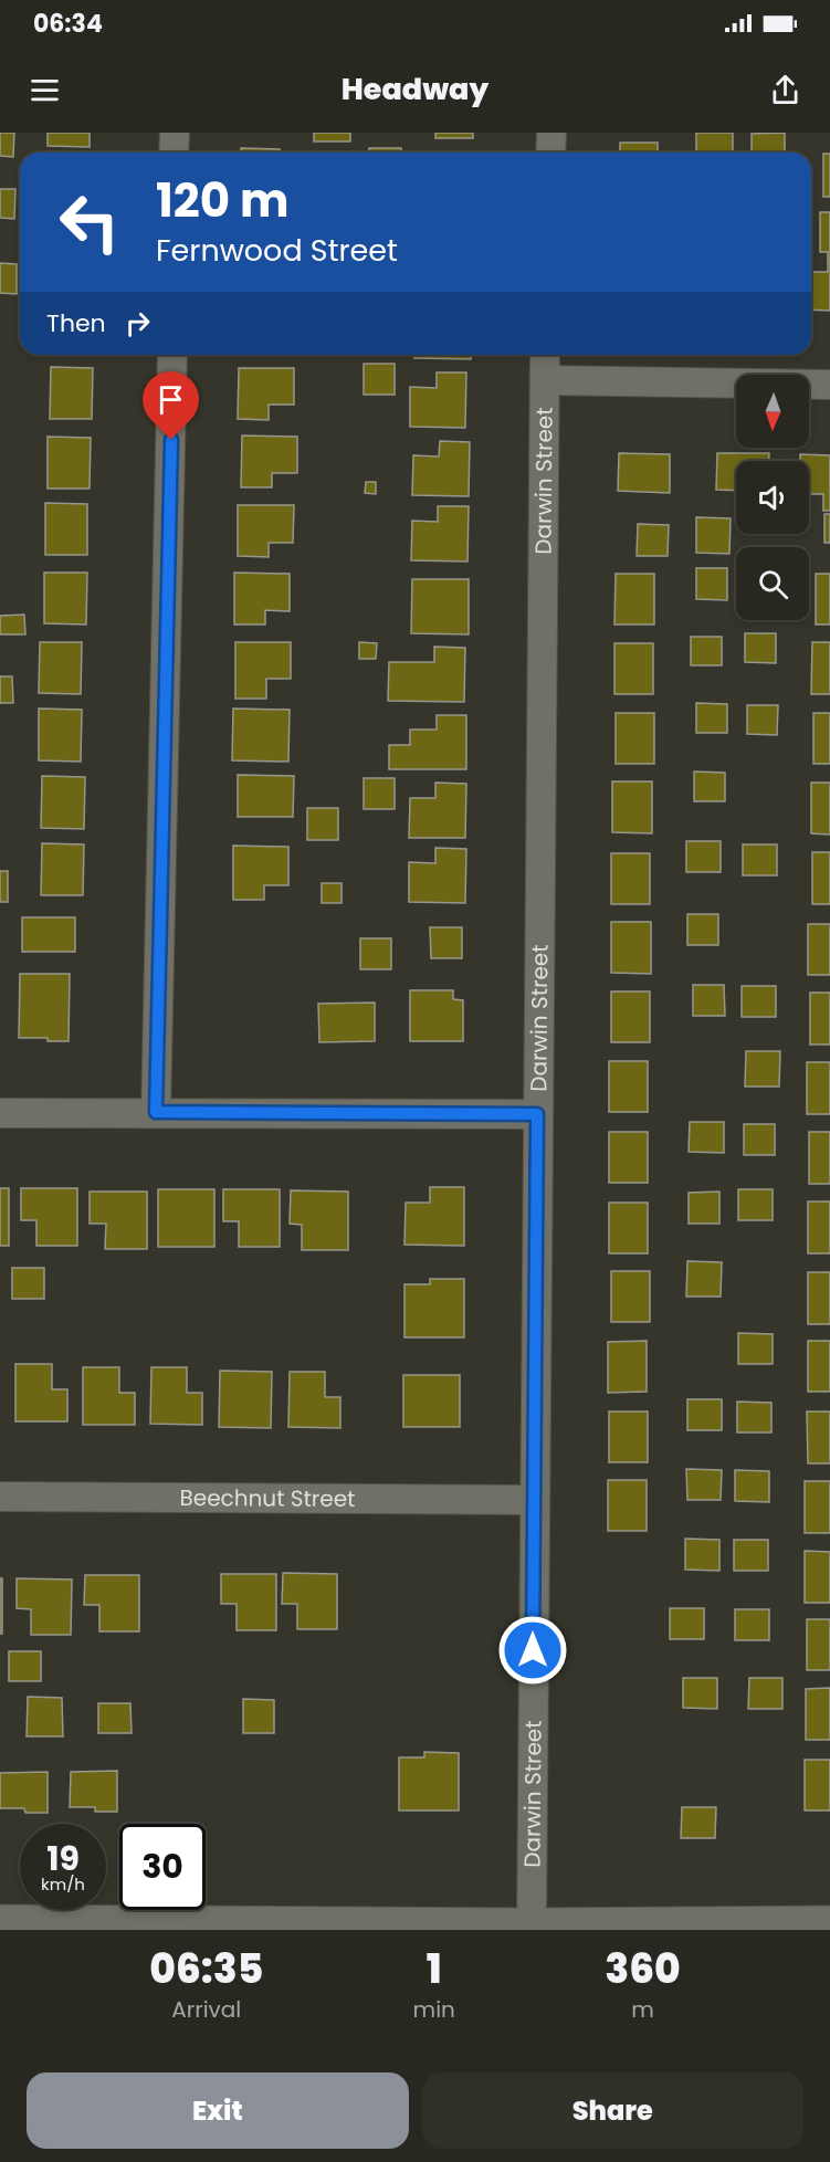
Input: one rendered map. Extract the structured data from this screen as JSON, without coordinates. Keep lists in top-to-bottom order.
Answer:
{
  "streets": {
    "street": ["Darwin Street", "Beechnut Street"]
  },
  "crossings": [
    ["Darwin Street", "Beechnut Street"]
  ],
  "north": "bottom",
  "page": {
    "status": "06:34",
    "header": "Headway",
    "turn": ["120 m", "Fernwood Street"],
    "then": "Then",
    "speed": "19 km/h",
    "limit": "30",
    "eta": [
      "06:35",
      "Arrival",
      "1",
      "min",
      "360",
      "m"
    ],
    "buttons": ["Exit", "Share"]
  }
}
